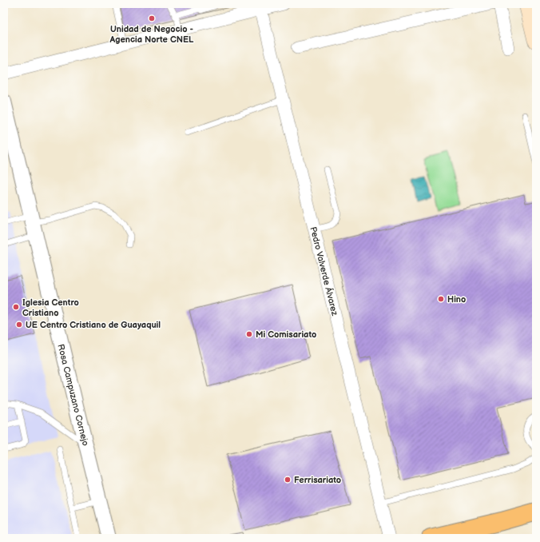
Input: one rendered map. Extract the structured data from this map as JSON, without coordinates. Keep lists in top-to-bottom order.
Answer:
{
  "streets": {
    "street": ["Pedro Valverde Álvarez", "Rosa Campuzano Cornejo"]
  },
  "places": [
    "Unidad de Negocio - Agencia Norte CNEL",
    "Hino",
    "Iglesia Centro Cristiano",
    "UE Centro Cristiano de Guayaquil",
    "Mi Comisariato",
    "Ferrisariato"
  ]
}
